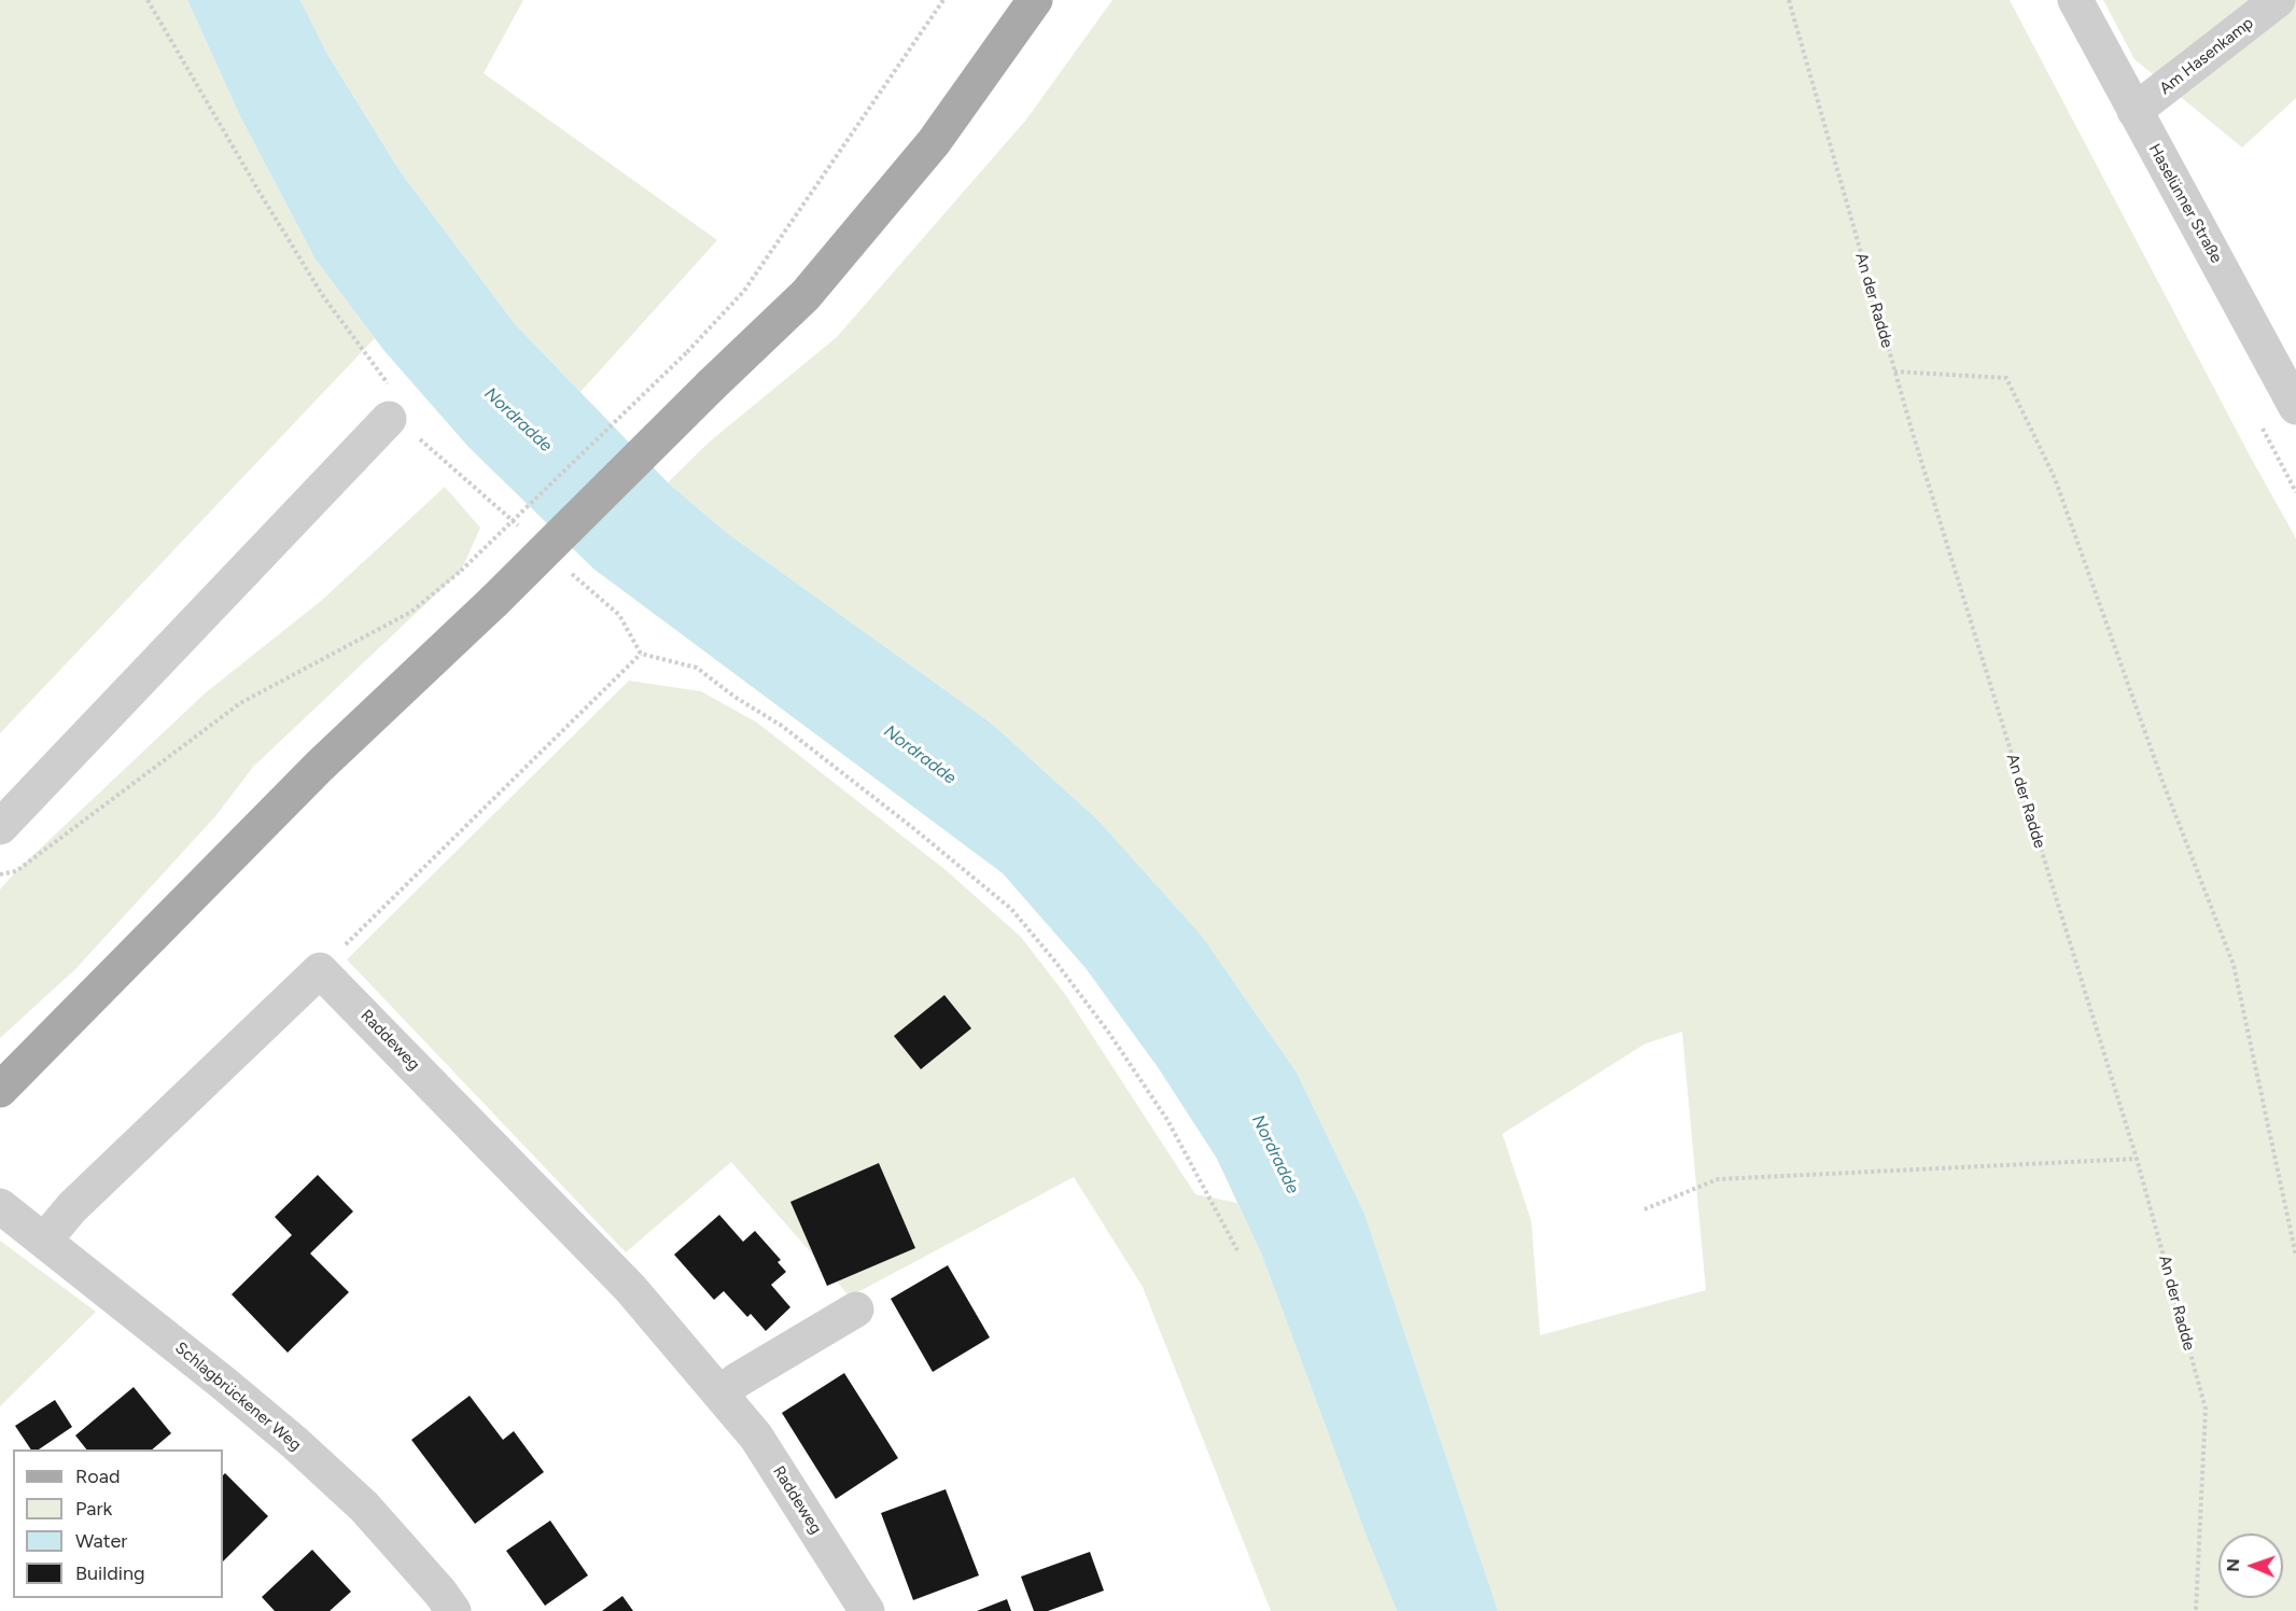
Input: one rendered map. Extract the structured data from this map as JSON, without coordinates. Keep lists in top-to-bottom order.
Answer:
{
  "streets": {
    "street": [
      "Am Hasenkamp",
      "Haselünner Straße",
      "Raddeweg",
      "Schlagbrückener Weg"
    ],
    "path": ["An der Radde"]
  },
  "crossings": [
    ["Am Hasenkamp", "Haselünner Straße"]
  ],
  "water": ["Nordradde"],
  "legend": [
    "Road",
    "Park",
    "Water",
    "Building"
  ],
  "north": "left"
}
